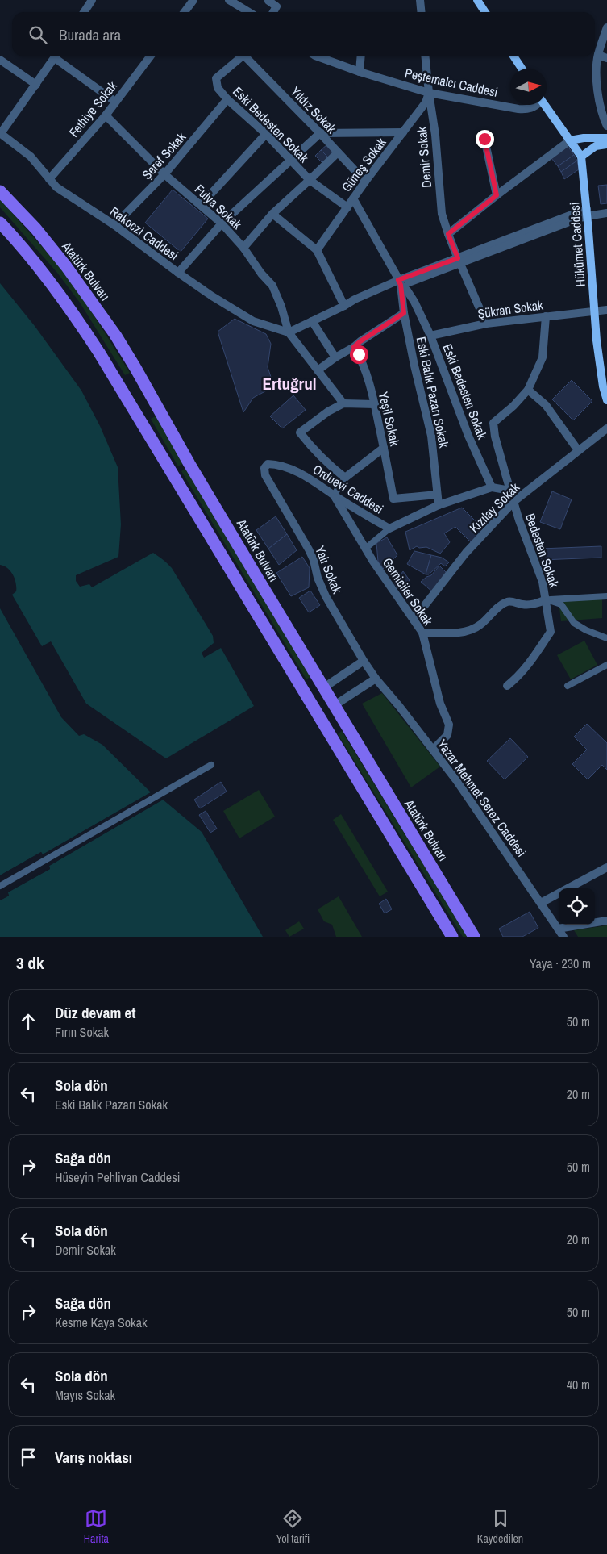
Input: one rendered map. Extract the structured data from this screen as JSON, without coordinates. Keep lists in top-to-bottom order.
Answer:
{
  "streets": {
    "main road": ["Hükümet Caddesi", "Atatürk Bulvarı"],
    "street": [
      "Peştemalcı Caddesi",
      "Fethiye Sokak",
      "Yıldız Sokak",
      "Eski Bedesten Sokak",
      "Şeref Sokak",
      "Demir Sokak",
      "Güneş Sokak",
      "Fulya Sokak",
      "Rakoczi Caddesi",
      "Şükran Sokak",
      "Eski Balık Pazarı Sokak",
      "Yeşil Sokak",
      "Orduevi Caddesi",
      "Kızılay Sokak",
      "Bedesten Sokak",
      "Yalı Sokak",
      "Gemiciler Sokak",
      "Yazar Mehmet Serez Caddesi"
    ]
  },
  "crossings": [
    ["Peştemalcı Caddesi", "Demir Sokak"],
    ["Peştemalcı Caddesi", "Güneş Sokak"],
    ["Fethiye Sokak", "Fulya Sokak"],
    ["Fethiye Sokak", "Rakoczi Caddesi"],
    ["Yıldız Sokak", "Güneş Sokak"],
    ["Eski Bedesten Sokak", "Şeref Sokak"],
    ["Eski Bedesten Sokak", "Güneş Sokak"],
    ["Eski Bedesten Sokak", "Şükran Sokak"],
    ["Eski Bedesten Sokak", "Eski Balık Pazarı Sokak"],
    ["Eski Bedesten Sokak", "Orduevi Caddesi"],
    ["Şeref Sokak", "Fulya Sokak"],
    ["Şeref Sokak", "Rakoczi Caddesi"],
    ["Demir Sokak", "Güneş Sokak"],
    ["Demir Sokak", "Şükran Sokak"],
    ["Fulya Sokak", "Rakoczi Caddesi"],
    ["Hükümet Caddesi", "Şükran Sokak"],
    ["Eski Balık Pazarı Sokak", "Yeşil Sokak"],
    ["Eski Balık Pazarı Sokak", "Orduevi Caddesi"],
    ["Orduevi Caddesi", "Bedesten Sokak"],
    ["Orduevi Caddesi", "Yalı Sokak"],
    ["Orduevi Caddesi", "Gemiciler Sokak"],
    ["Kızılay Sokak", "Bedesten Sokak"],
    ["Kızılay Sokak", "Gemiciler Sokak"],
    ["Yalı Sokak", "Yazar Mehmet Serez Caddesi"],
    ["Gemiciler Sokak", "Yazar Mehmet Serez Caddesi"]
  ],
  "districts": ["Ertuğrul"],
  "north": "right",
  "page": {
    "search": "Burada ara",
    "heading": ["3 dk", "Yaya · 230 m"],
    "list": [
      ["Düz devam et", "Fırın Sokak", "50 m"],
      ["Sola dön", "Eski Balık Pazarı Sokak", "20 m"],
      ["Sağa dön", "Hüseyin Pehlivan Caddesi", "50 m"],
      ["Sola dön", "Demir Sokak", "20 m"],
      ["Sağa dön", "Kesme Kaya Sokak", "50 m"],
      ["Sola dön", "Mayıs Sokak", "40 m"],
      "Varış noktası"
    ],
    "nav": ["Harita", "Yol tarifi", "Kaydedilen"]
  }
}
